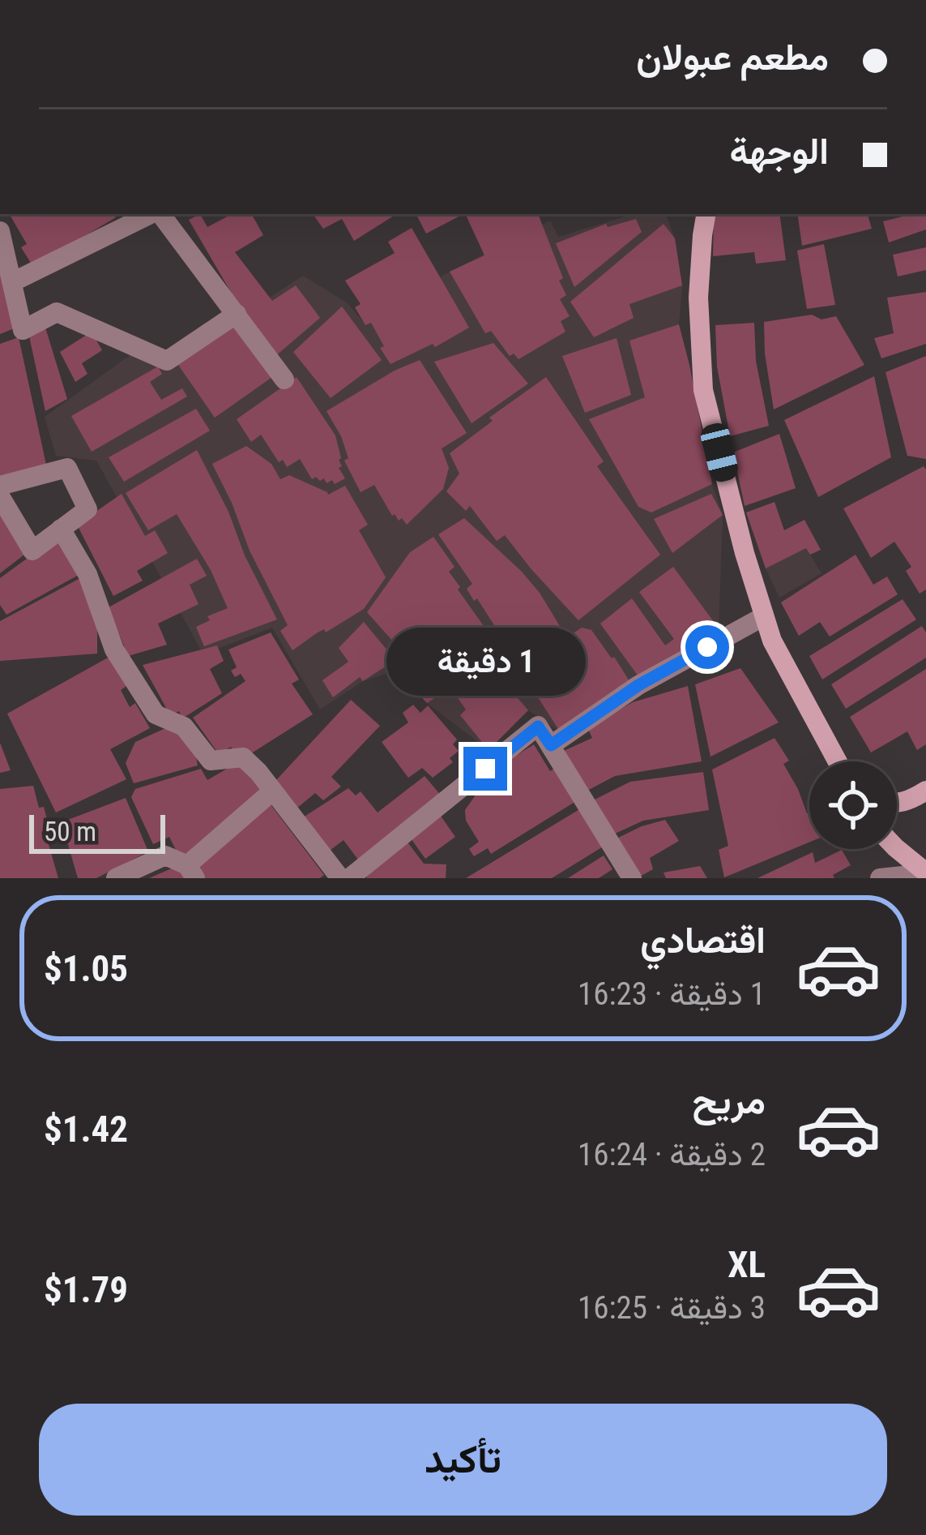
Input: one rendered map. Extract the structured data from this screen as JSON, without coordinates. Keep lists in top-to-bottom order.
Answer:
{
  "scale_bar": "50 m",
  "page": {
    "banner": ["مطعم عبولان", "الوجهة"],
    "bubble": "1 دقيقة",
    "scale": "50 m",
    "list": [
      {
        "name": "اقتصادي",
        "note": "1 دقيقة · 16:23",
        "value": "$1.05"
      },
      {
        "name": "مريح",
        "note": "2 دقيقة · 16:24",
        "value": "$1.42"
      },
      {
        "name": "XL",
        "note": "3 دقيقة · 16:25",
        "value": "$1.79"
      }
    ],
    "buttons": "تأكيد"
  }
}
